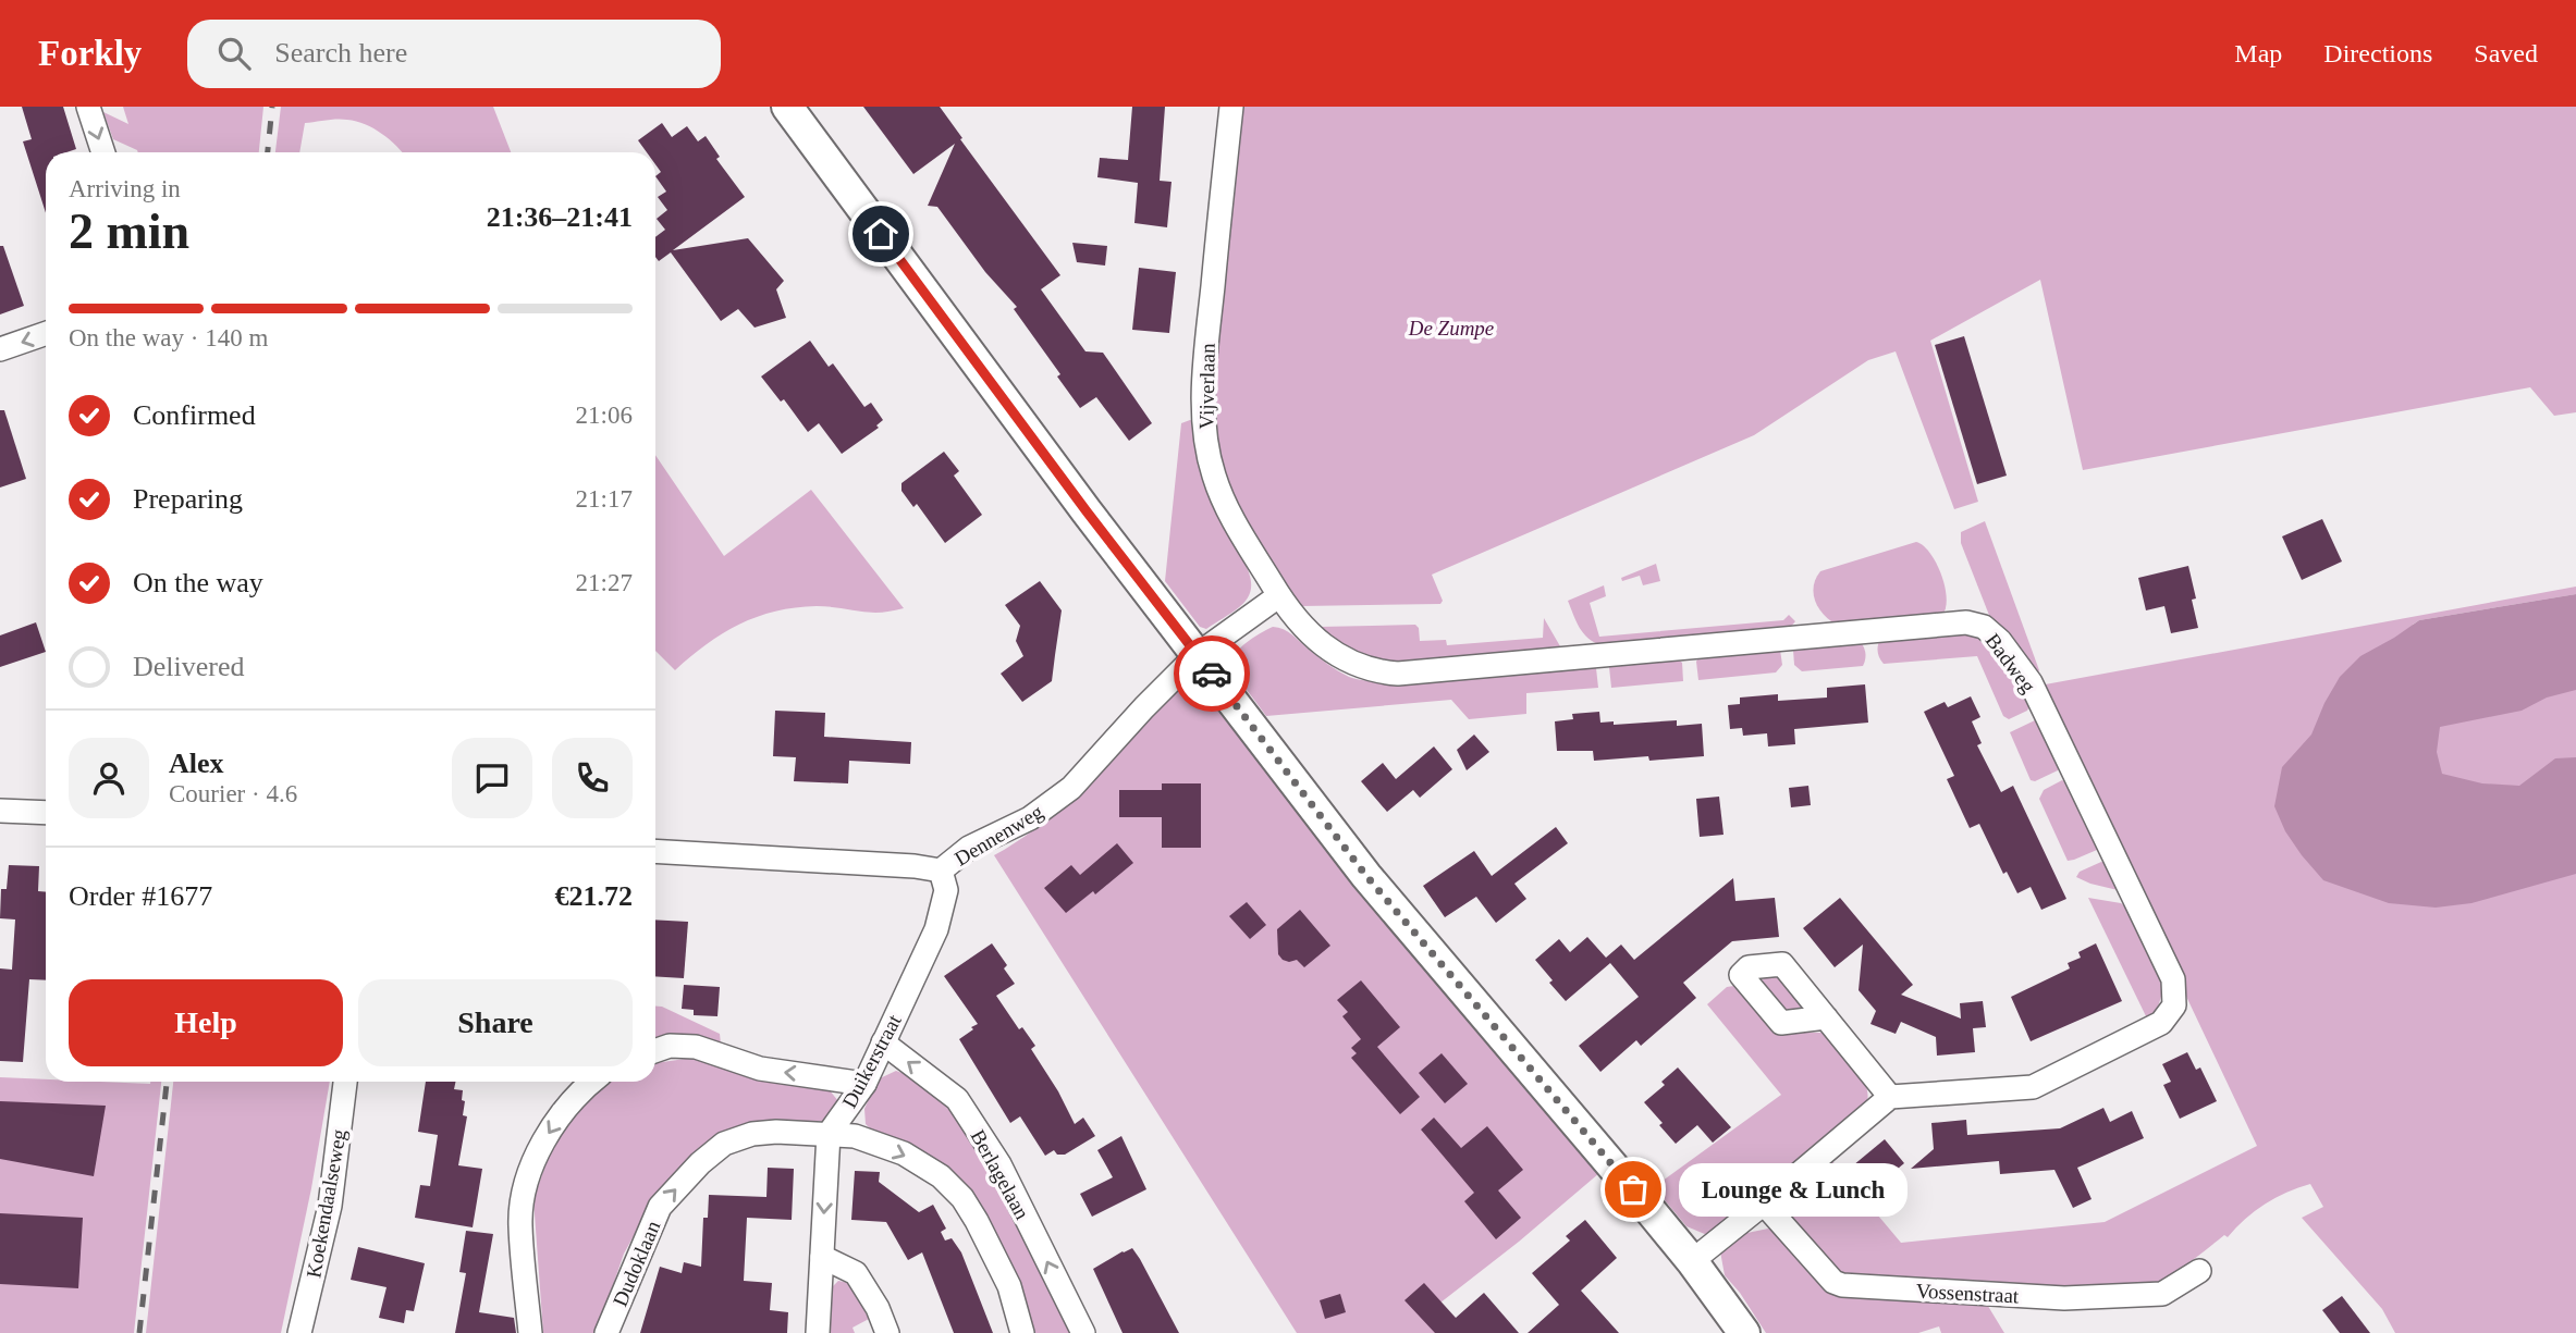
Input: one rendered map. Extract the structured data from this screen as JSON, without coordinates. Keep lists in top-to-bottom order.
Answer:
{
  "streets": {
    "street": [
      "Vijverlaan",
      "Badweg",
      "Dennenweg",
      "Duikerstraat",
      "Berlagelaan",
      "Koekendaalseweg",
      "Dudoklaan",
      "Vossenstraat"
    ]
  },
  "crossings": [
    ["Vijverlaan", "Badweg"],
    ["Dennenweg", "Duikerstraat"],
    ["Duikerstraat", "Berlagelaan"],
    ["Duikerstraat", "Dudoklaan"]
  ],
  "one_way": ["Berlagelaan"],
  "parks": ["De Zumpe"],
  "places": ["Lounge & Lunch"],
  "page": {
    "header": "Forkly",
    "search": "Search here",
    "nav": ["Map", "Directions", "Saved"],
    "heading": ["2 min", "Arriving in", "21:36–21:41"],
    "panel": [
      "Alex",
      "Courier · 4.6",
      "Order #1677",
      "€21.72"
    ],
    "bar": "On the way · 140 m",
    "list": [
      ["Confirmed", "21:06"],
      ["Preparing", "21:17"],
      ["On the way", "21:27"],
      "Delivered"
    ],
    "buttons": ["Help", "Share"],
    "bubble": "Lounge & Lunch"
  }
}
